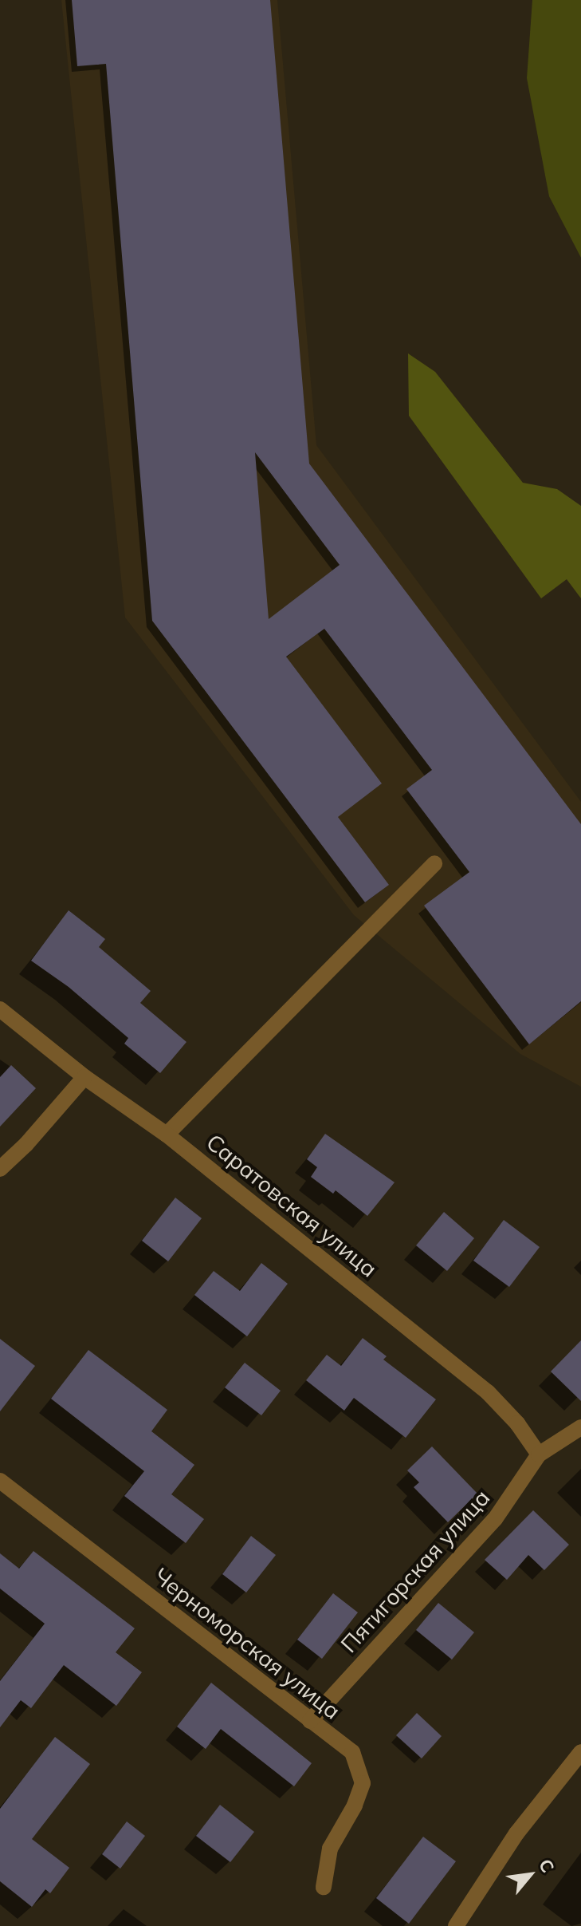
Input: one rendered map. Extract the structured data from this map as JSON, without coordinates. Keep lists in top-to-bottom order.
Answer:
{
  "streets": {
    "street": ["Саратовская улица", "Пятигорская улица", "Черноморская улица"]
  },
  "crossings": [
    ["Саратовская улица", "Пятигорская улица"],
    ["Пятигорская улица", "Черноморская улица"]
  ],
  "north": "top right"
}
